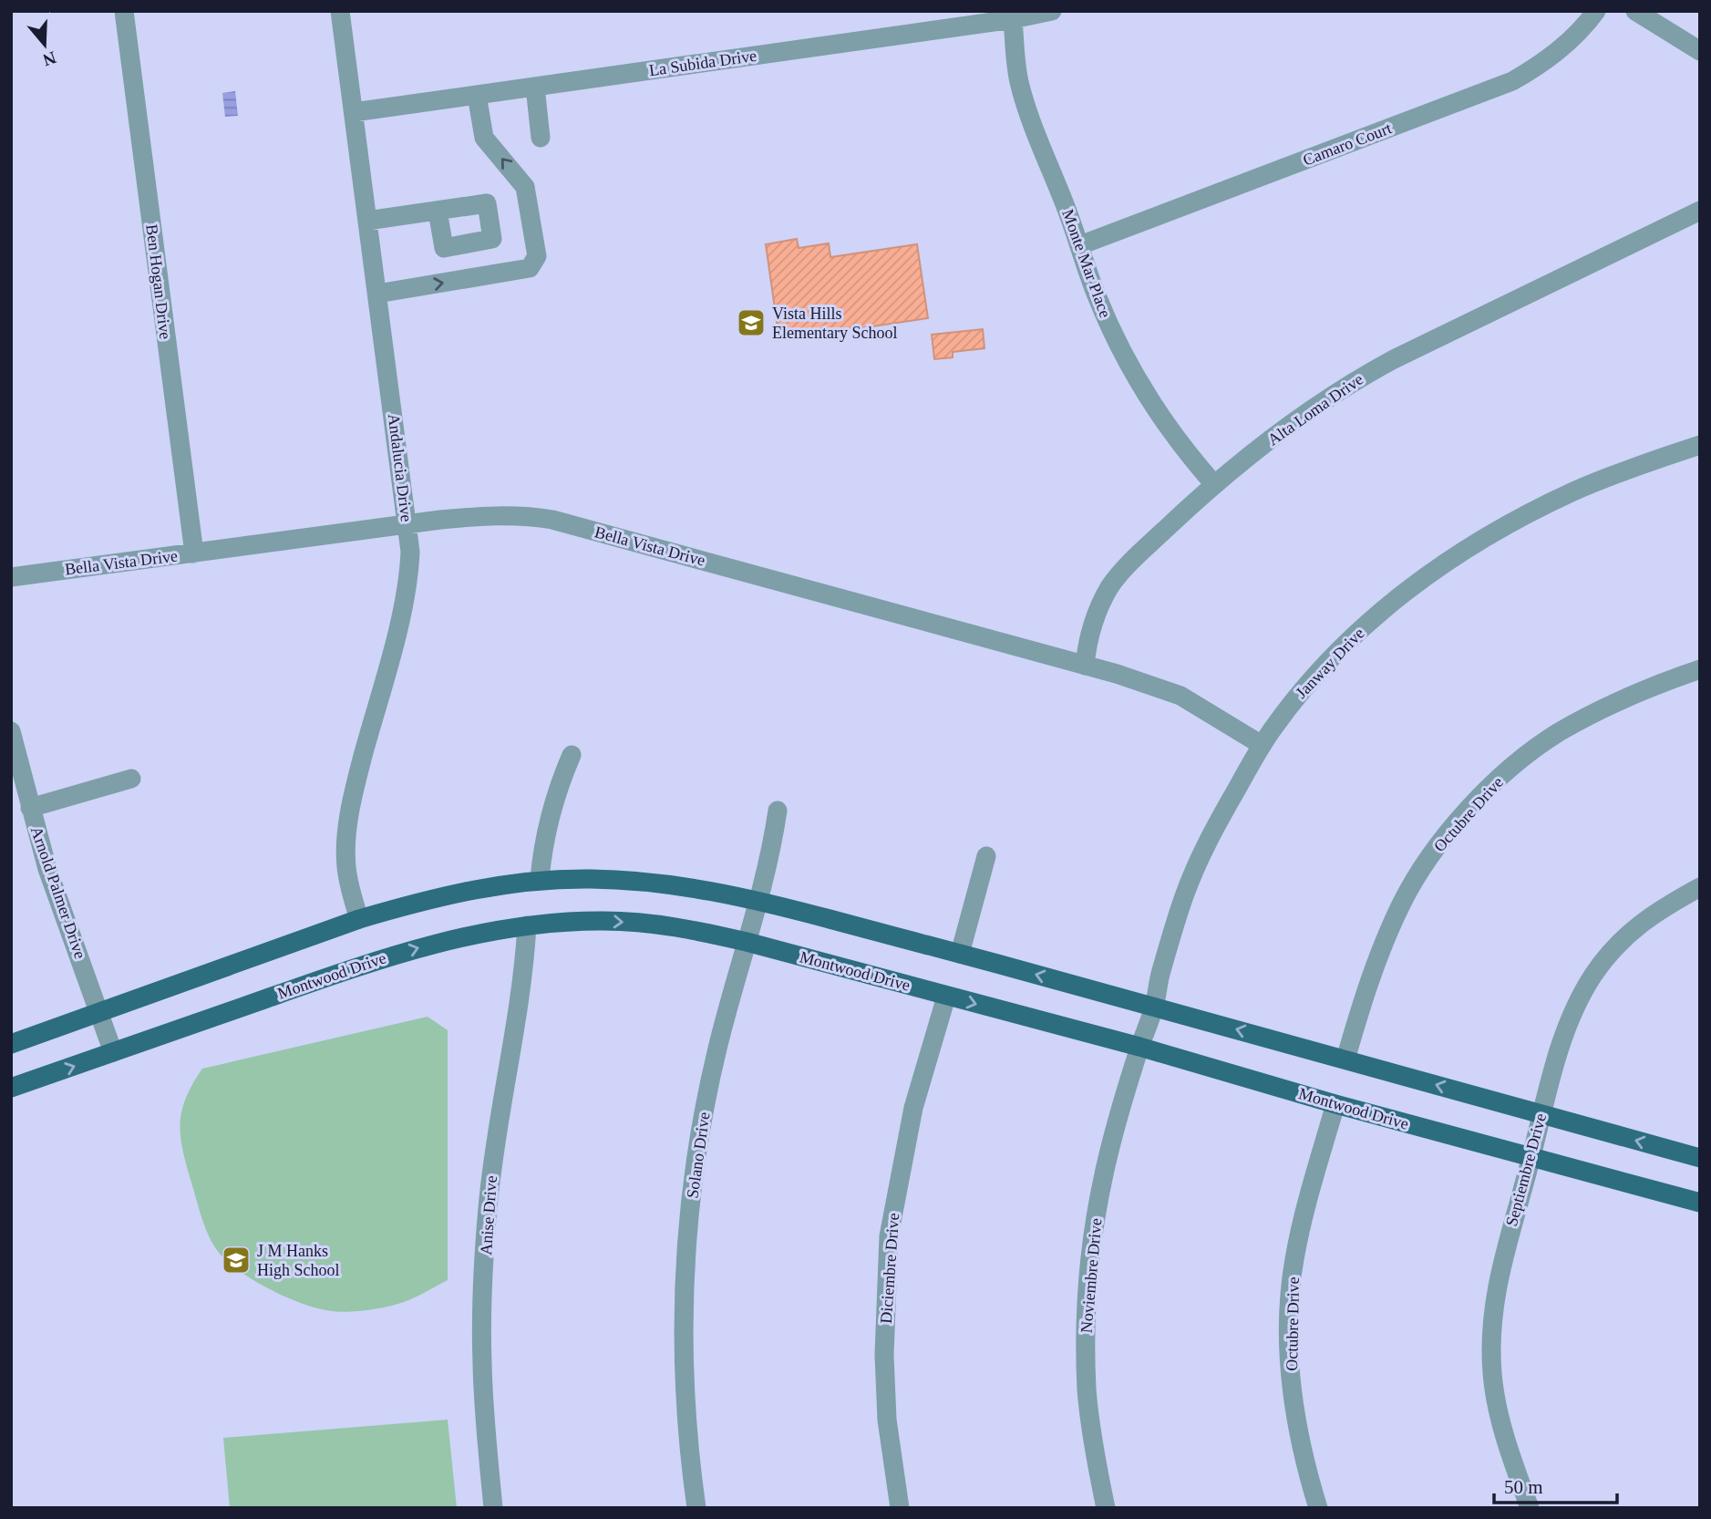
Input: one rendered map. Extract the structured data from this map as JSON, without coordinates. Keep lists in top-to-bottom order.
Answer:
{
  "streets": {
    "main road": ["Montwood Drive"],
    "street": [
      "La Subida Drive",
      "Camaro Court",
      "Monte Mar Place",
      "Ben Hogan Drive",
      "Alta Loma Drive",
      "Andalucia Drive",
      "Bella Vista Drive",
      "Janway Drive",
      "Octubre Drive",
      "Arnold Palmer Drive",
      "Solano Drive",
      "Septiembre Drive",
      "Anise Drive",
      "Diciembre Drive",
      "Noviembre Drive"
    ]
  },
  "crossings": [
    ["La Subida Drive", "Monte Mar Place"],
    ["La Subida Drive", "Andalucia Drive"],
    ["Camaro Court", "Monte Mar Place"],
    ["Monte Mar Place", "Alta Loma Drive"],
    ["Ben Hogan Drive", "Bella Vista Drive"],
    ["Alta Loma Drive", "Bella Vista Drive"],
    ["Andalucia Drive", "Bella Vista Drive"],
    ["Bella Vista Drive", "Janway Drive"],
    ["Janway Drive", "Montwood Drive"],
    ["Janway Drive", "Noviembre Drive"],
    ["Octubre Drive", "Montwood Drive"],
    ["Arnold Palmer Drive", "Montwood Drive"],
    ["Montwood Drive", "Solano Drive"],
    ["Montwood Drive", "Septiembre Drive"],
    ["Montwood Drive", "Anise Drive"],
    ["Montwood Drive", "Diciembre Drive"],
    ["Montwood Drive", "Noviembre Drive"]
  ],
  "places": {
    "school or university": ["Vista Hills Elementary School", "J M Hanks High School"]
  },
  "scale_bar": "50 m",
  "north": "bottom"
}
